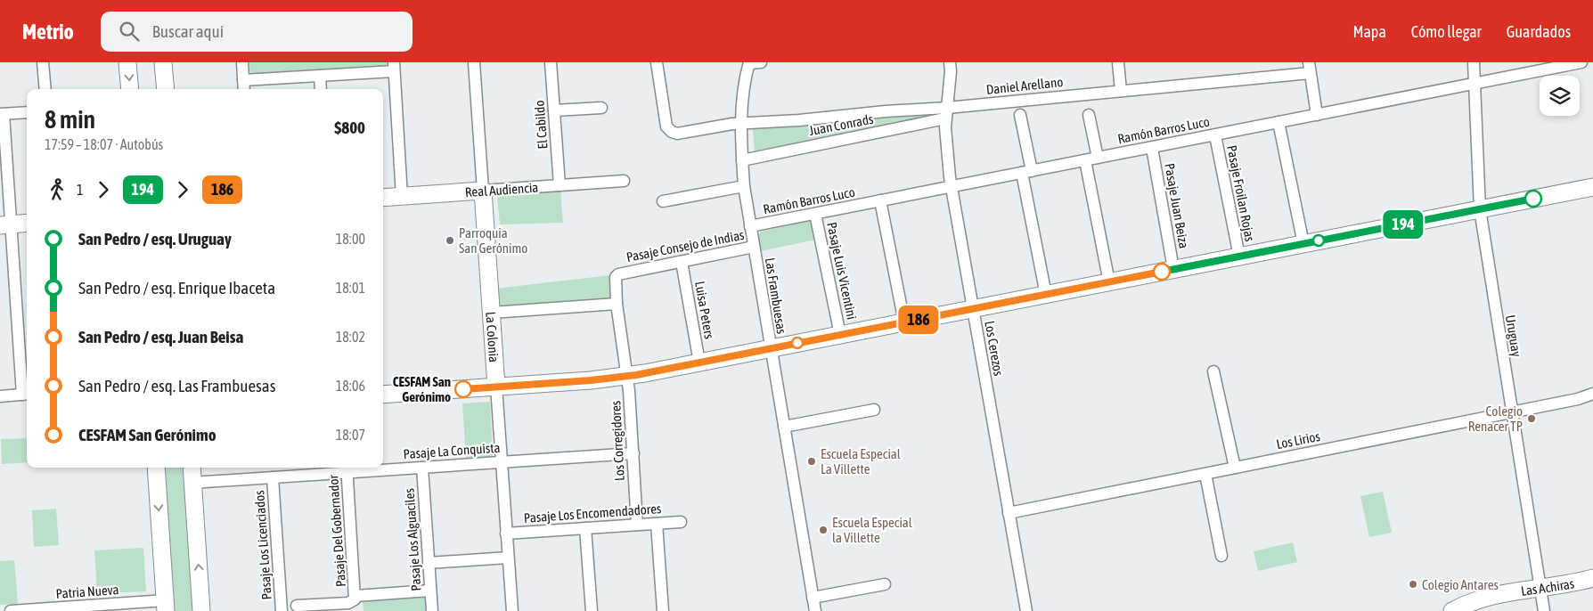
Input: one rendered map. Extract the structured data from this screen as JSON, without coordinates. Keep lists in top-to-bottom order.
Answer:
{
  "streets": {
    "street": [
      "Daniel Arellano",
      "El Cabildo",
      "Juan Conrads",
      "Ramón Barros Luco",
      "Real Audiencia",
      "Pasaje Froilan Rojas",
      "Pasaje Juan Beiza",
      "Pasaje Consejo de Indias",
      "Pasaje Luis Vicentini",
      "Las Frambuesas",
      "Luisa Peters",
      "Uruguay",
      "La Colonia",
      "Los Cerezos",
      "Los Lirios",
      "Los Corregidores",
      "Pasaje La Conquista",
      "Pasaje Los Encomendadores",
      "Pasaje Del Gobernador",
      "Pasaje Los Alguaciles",
      "Pasaje Los Licenciados",
      "Las Achiras",
      "Patria Nueva"
    ]
  },
  "crossings": [
    ["Daniel Arellano", "Juan Conrads"],
    ["Daniel Arellano", "Las Frambuesas"],
    ["Daniel Arellano", "Los Cerezos"],
    ["El Cabildo", "Real Audiencia"],
    ["Juan Conrads", "Las Frambuesas"],
    ["Juan Conrads", "Los Cerezos"],
    ["Ramón Barros Luco", "Pasaje Froilan Rojas"],
    ["Ramón Barros Luco", "Pasaje Juan Beiza"],
    ["Ramón Barros Luco", "Pasaje Luis Vicentini"],
    ["Ramón Barros Luco", "Las Frambuesas"],
    ["Ramón Barros Luco", "Uruguay"],
    ["Ramón Barros Luco", "Los Cerezos"],
    ["Real Audiencia", "La Colonia"],
    ["Pasaje Consejo de Indias", "Las Frambuesas"],
    ["Pasaje Consejo de Indias", "Luisa Peters"],
    ["Pasaje Consejo de Indias", "Los Corregidores"],
    ["Uruguay", "Los Lirios"],
    ["Uruguay", "Las Achiras"],
    ["La Colonia", "Pasaje La Conquista"],
    ["La Colonia", "Pasaje Los Encomendadores"],
    ["Los Cerezos", "Los Lirios"],
    ["Los Corregidores", "Pasaje La Conquista"],
    ["Los Corregidores", "Pasaje Los Encomendadores"],
    ["Pasaje La Conquista", "Pasaje Del Gobernador"],
    ["Pasaje La Conquista", "Pasaje Los Alguaciles"],
    ["Pasaje La Conquista", "Pasaje Los Licenciados"],
    ["Pasaje Del Gobernador", "Pasaje Los Alguaciles"]
  ],
  "places": [
    "Parroquia San Gerónimo",
    "CESFAM San Gerónimo",
    "Colegio Renacer TP",
    "Escuela Especial La Villette",
    "Escuela Especial la Villette",
    "Colegio Antares"
  ],
  "lines": ["bus line 194", "bus line 186"],
  "page": {
    "header": "Metrio",
    "search": "Buscar aquí",
    "nav": ["Mapa", "Cómo llegar", "Guardados"],
    "on_map": ["194", "186"],
    "heading": ["8 min", "17:59 – 18:07 · Autobús", "$800"],
    "legs": ["1", "194", "186"],
    "list": [
      {
        "name": "San Pedro / esq. Uruguay",
        "value": "18:00"
      },
      {
        "name": "San Pedro / esq. Enrique Ibaceta",
        "value": "18:01"
      },
      {
        "name": "San Pedro / esq. Juan Beisa",
        "value": "18:02"
      },
      {
        "name": "San Pedro / esq. Las Frambuesas",
        "value": "18:06"
      },
      {
        "name": "CESFAM San Gerónimo",
        "value": "18:07"
      }
    ]
  }
}
